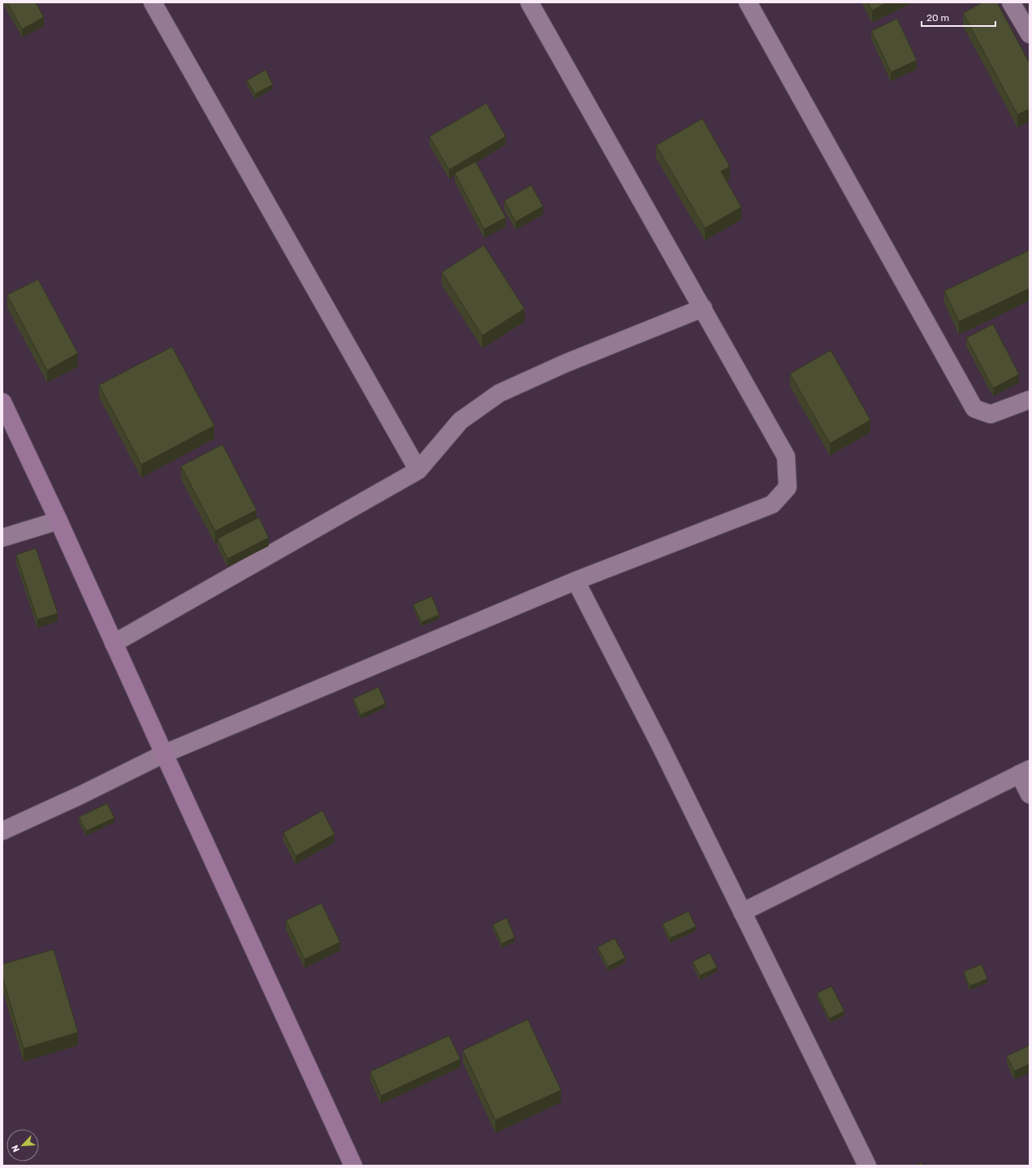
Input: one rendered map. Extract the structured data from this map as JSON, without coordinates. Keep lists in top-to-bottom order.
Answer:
{
  "scale_bar": "20 m",
  "north": "bottom left"
}
